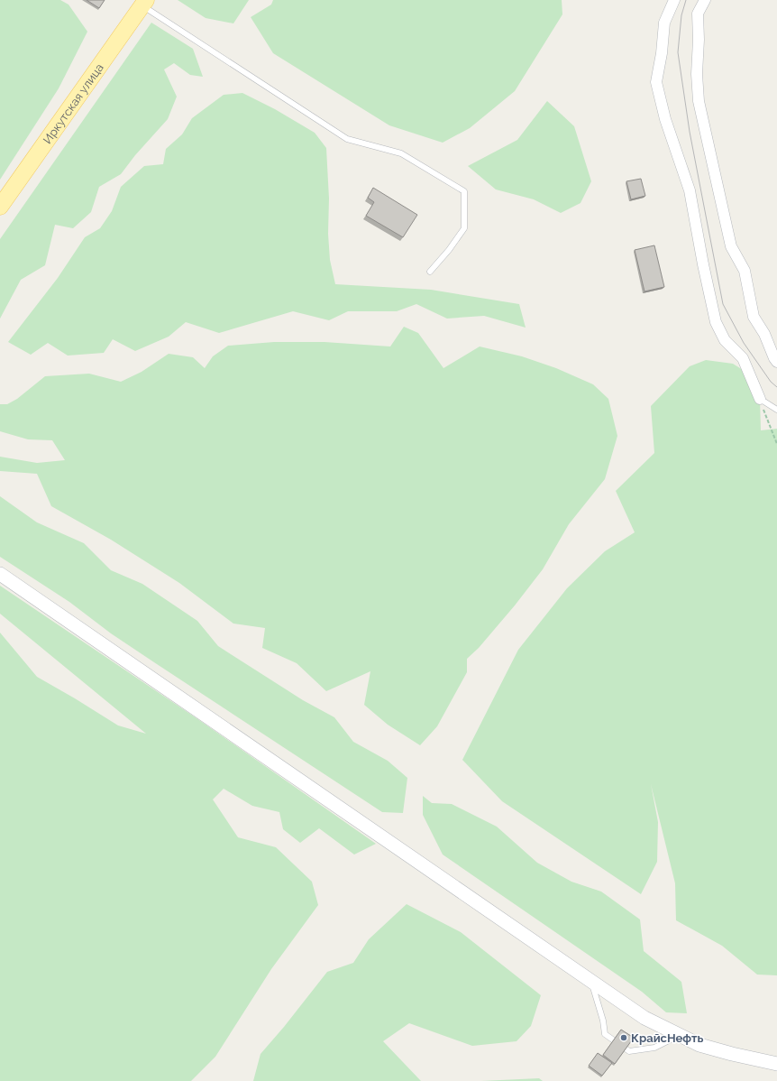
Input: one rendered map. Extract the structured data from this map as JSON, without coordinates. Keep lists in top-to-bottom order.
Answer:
{
  "streets": {
    "main road": ["Иркутская улица"]
  },
  "places": ["КрайсНефть"]
}
